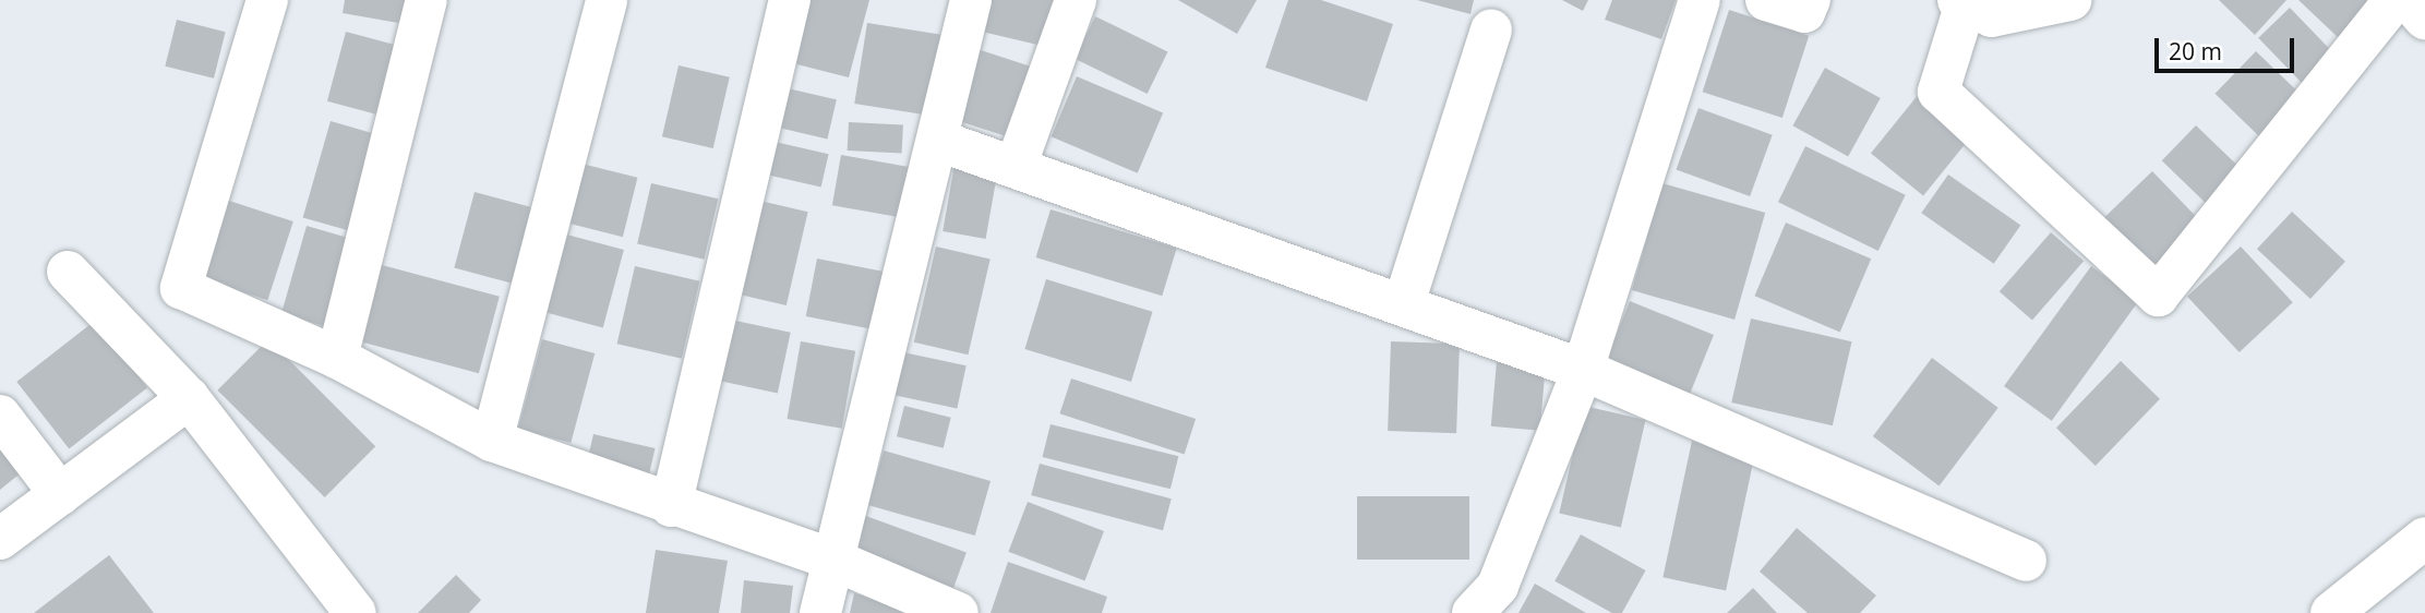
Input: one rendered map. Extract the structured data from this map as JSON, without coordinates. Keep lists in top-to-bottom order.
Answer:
{
  "scale_bar": "20 m"
}
